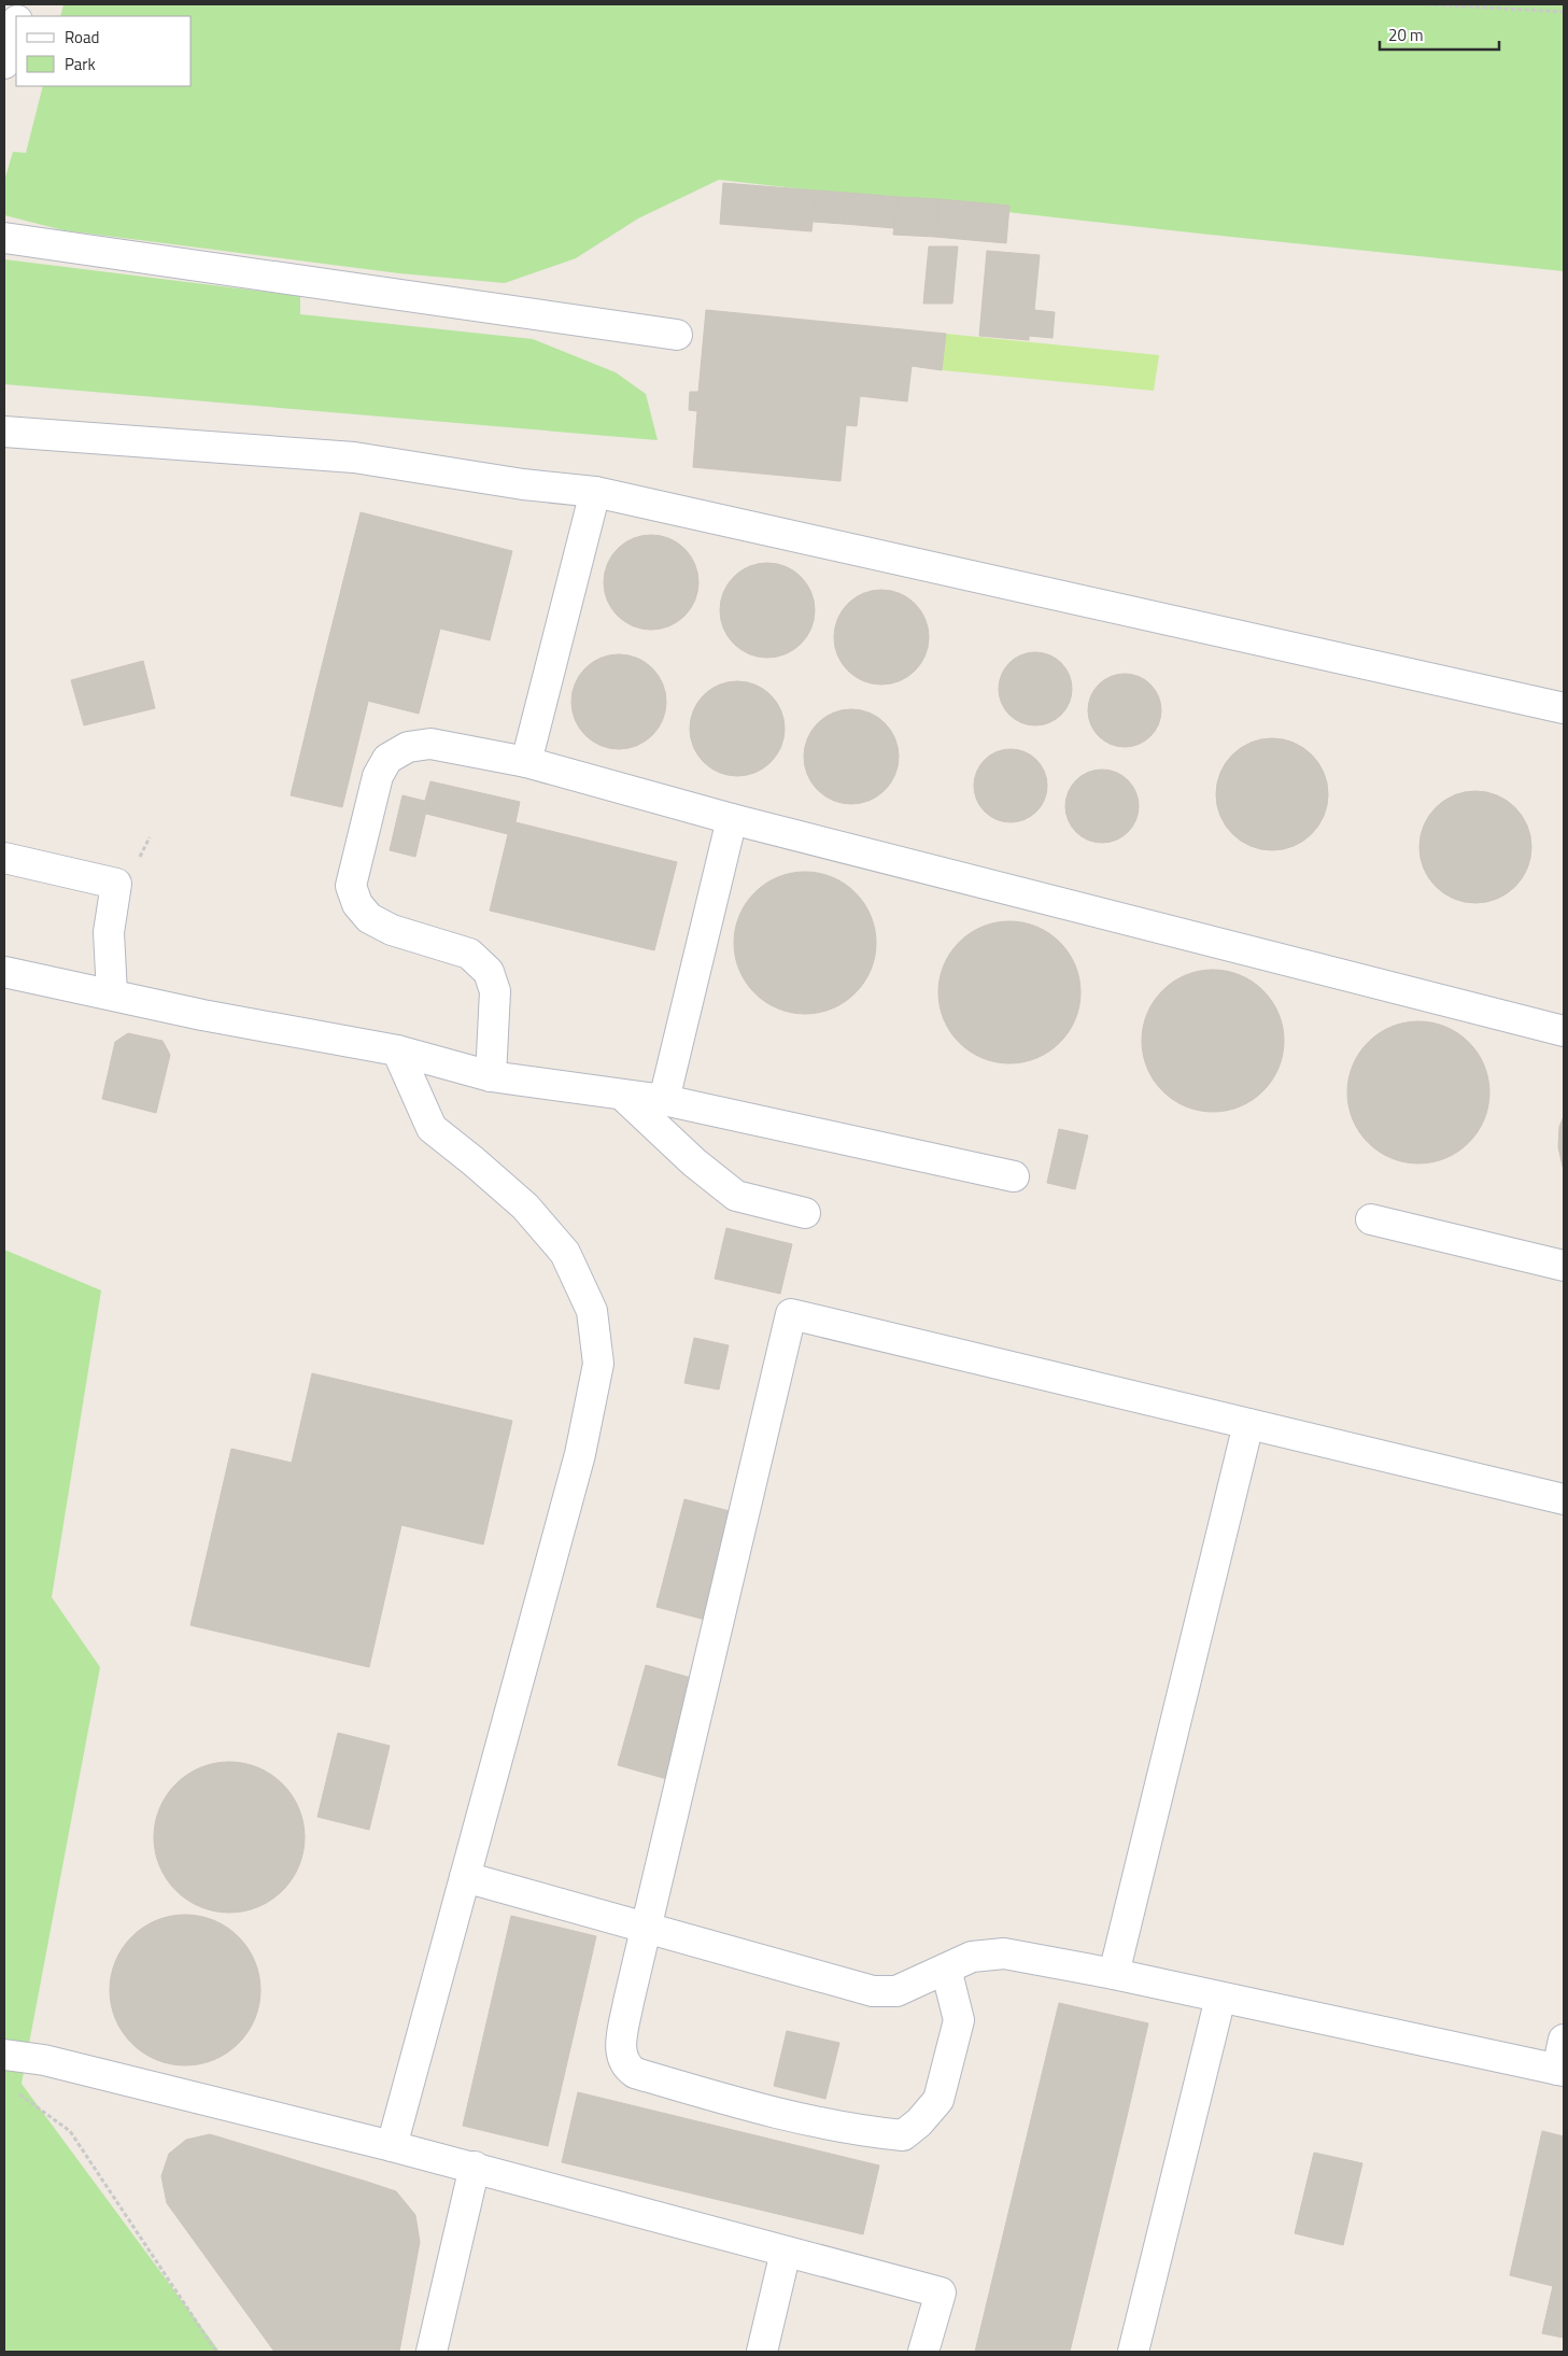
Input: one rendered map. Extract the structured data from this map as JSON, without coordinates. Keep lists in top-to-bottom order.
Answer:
{
  "legend": ["Road", "Park"],
  "scale_bar": "20 m"
}
